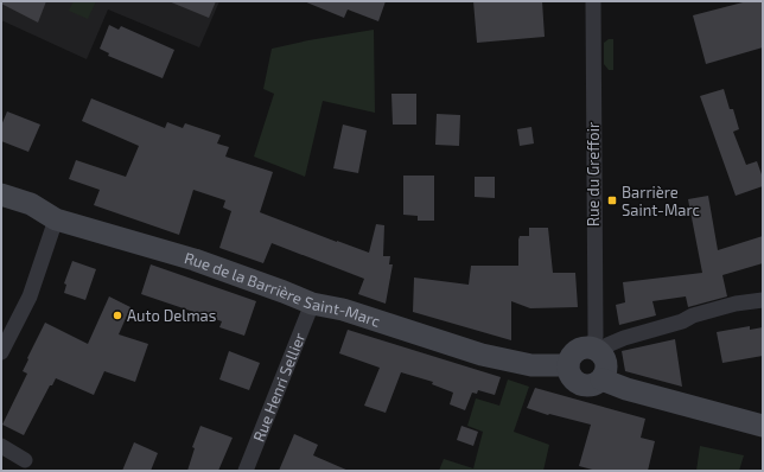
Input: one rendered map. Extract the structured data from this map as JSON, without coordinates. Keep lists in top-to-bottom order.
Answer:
{
  "streets": {
    "main road": ["Rue de la Barrière Saint-Marc"],
    "street": ["Rue du Greffoir", "Rue Henri Sellier"]
  },
  "crossings": [
    ["Rue du Greffoir", "Rue de la Barrière Saint-Marc"],
    ["Rue de la Barrière Saint-Marc", "Rue Henri Sellier"]
  ],
  "places": {
    "transit": ["Barrière Saint-Marc"],
    "other": ["Auto Delmas"]
  }
}
